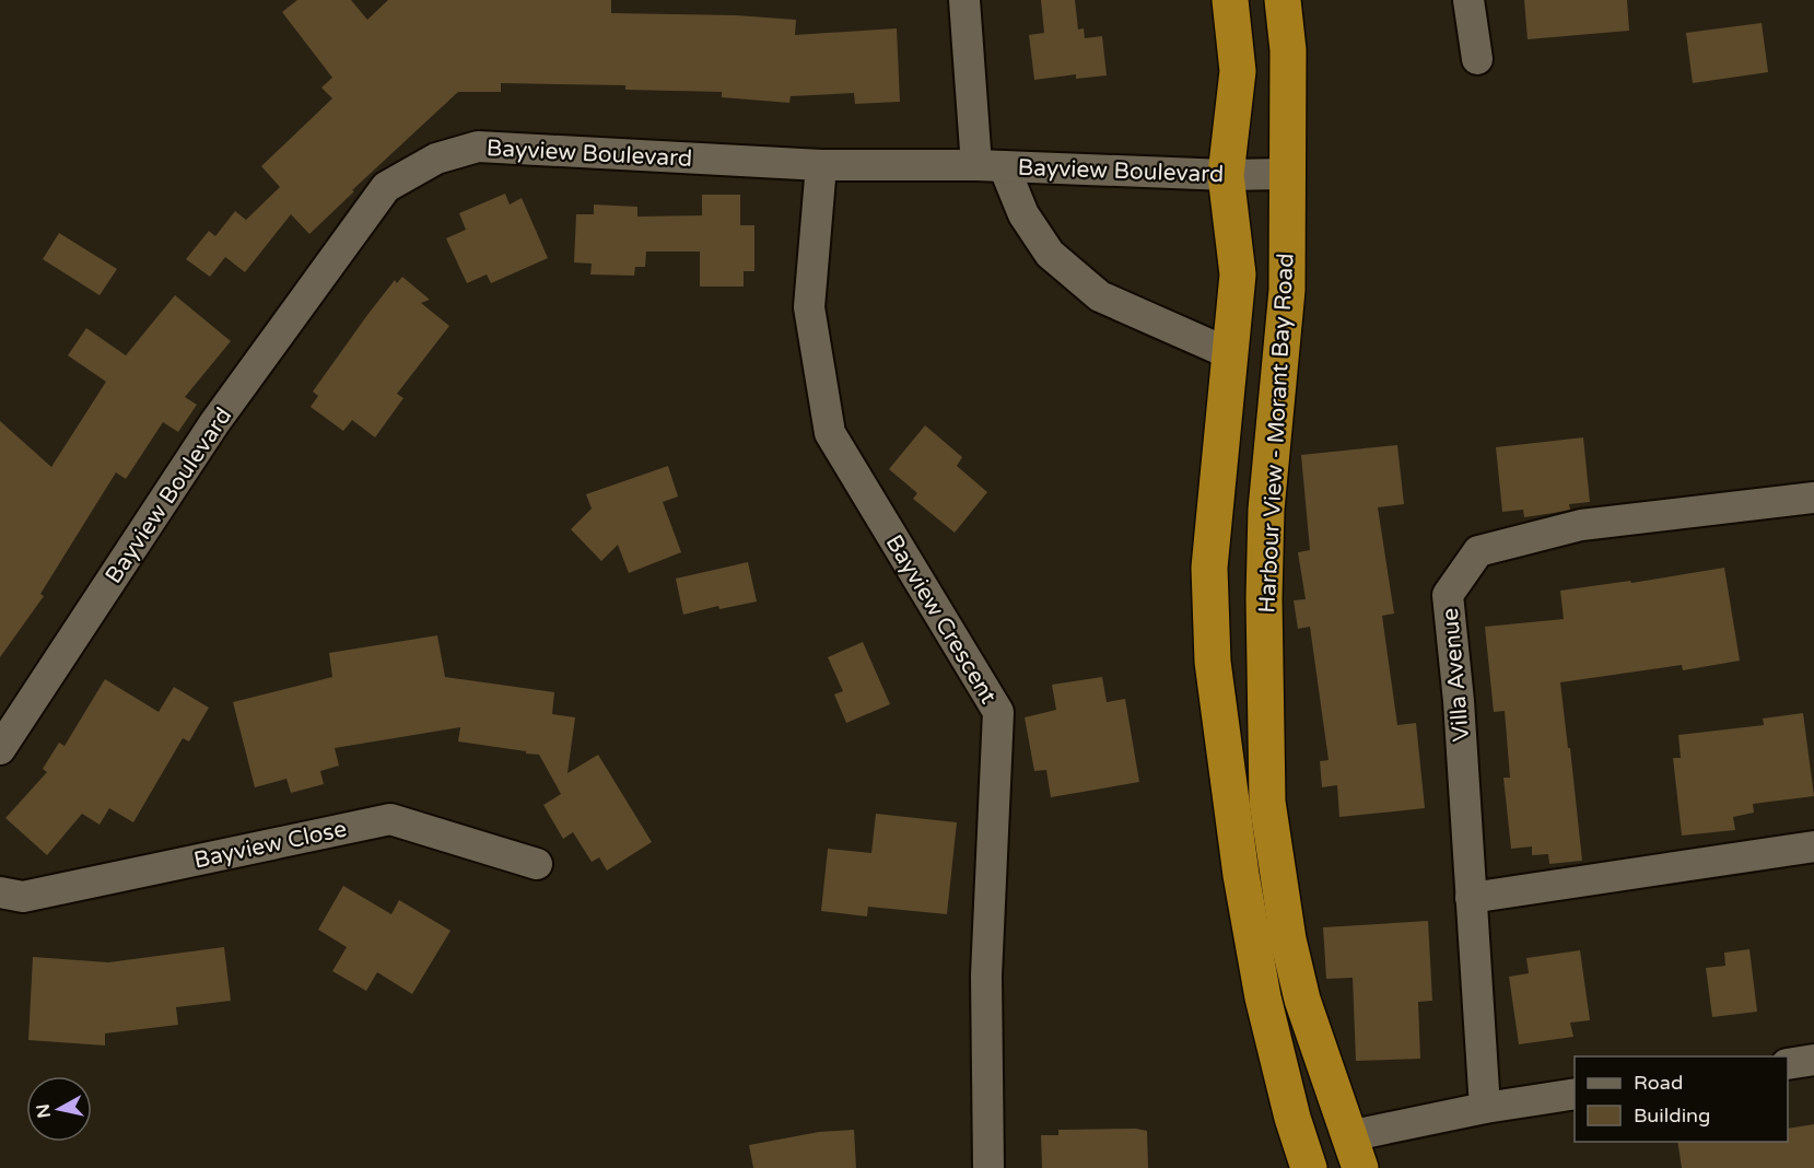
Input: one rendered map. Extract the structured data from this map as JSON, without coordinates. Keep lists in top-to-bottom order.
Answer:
{
  "streets": {
    "highway": ["Harbour View - Morant Bay Road"],
    "street": [
      "Bayview Boulevard",
      "Bayview Crescent",
      "Villa Avenue",
      "Bayview Close"
    ]
  },
  "crossings": [
    ["Bayview Boulevard", "Harbour View - Morant Bay Road"],
    ["Bayview Boulevard", "Bayview Crescent"]
  ],
  "legend": ["Road", "Building"],
  "north": "left"
}
